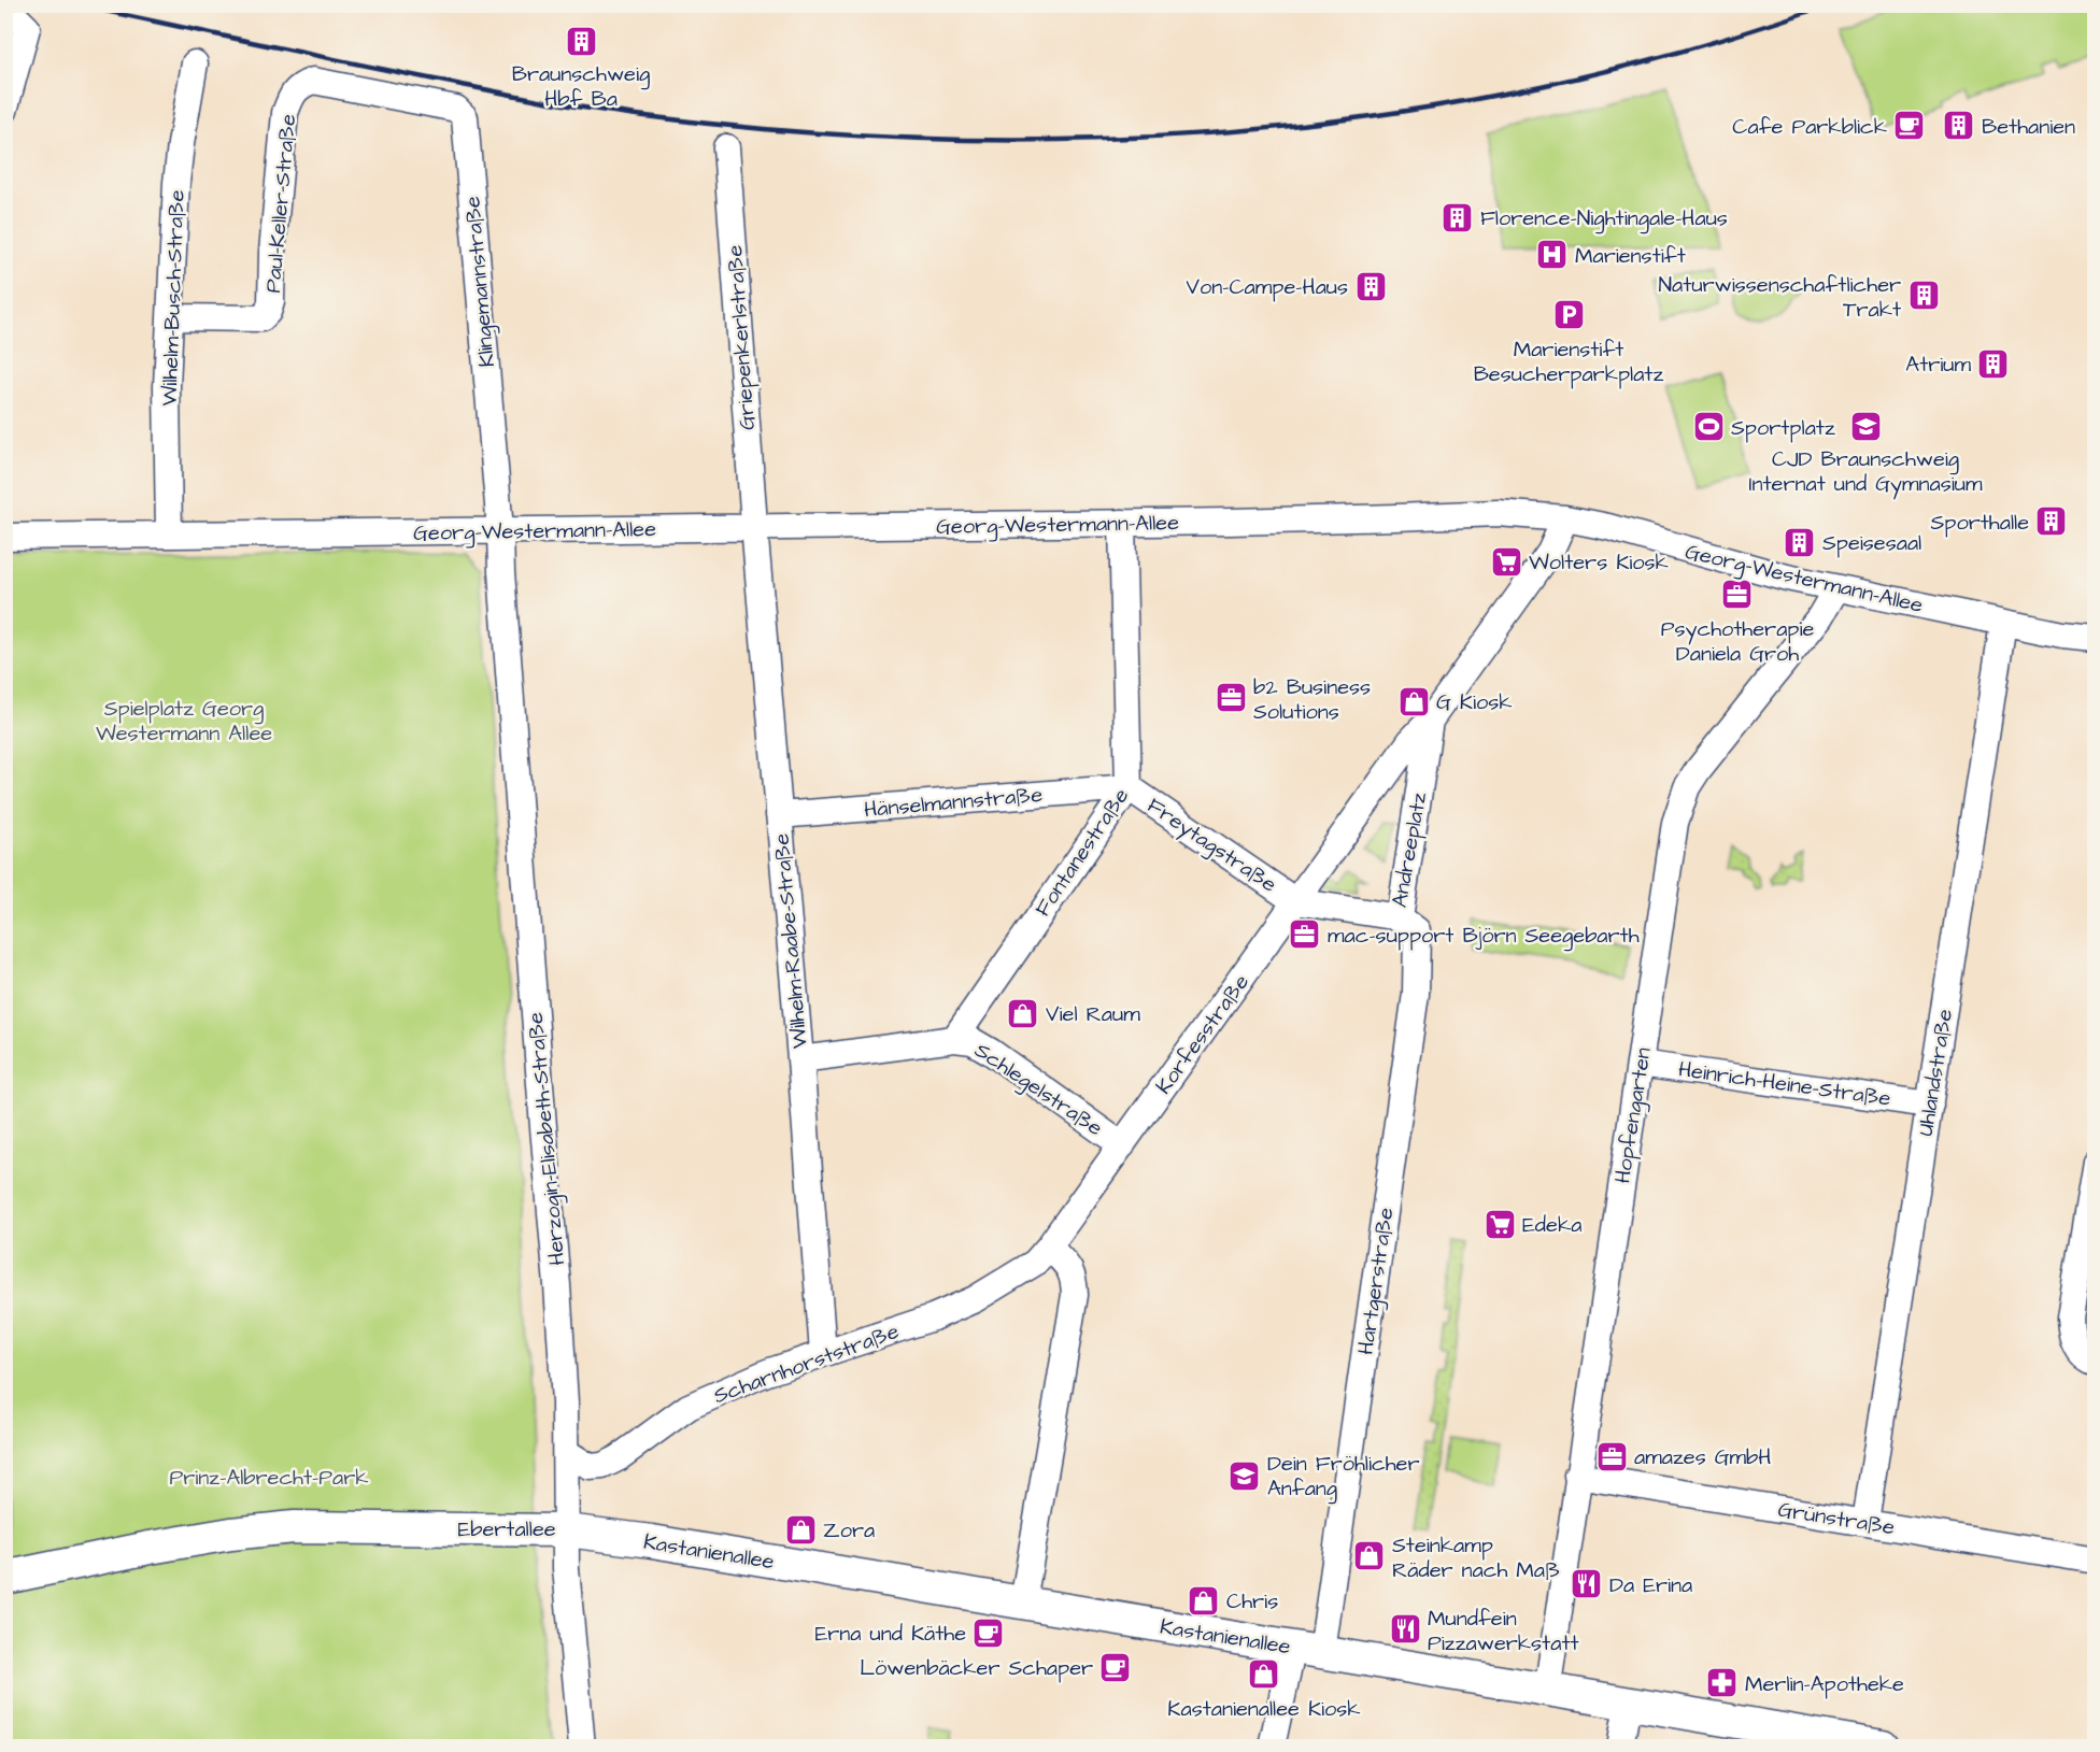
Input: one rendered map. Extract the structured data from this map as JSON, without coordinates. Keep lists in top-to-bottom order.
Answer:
{
  "streets": {
    "main road": ["Ebertallee", "Kastanienallee"],
    "street": [
      "Paul-Keller-Straße",
      "Klingemannstraße",
      "Wilhelm-Busch-Straße",
      "Griepenkerlstraße",
      "Georg-Westermann-Allee",
      "Hänselmannstraße",
      "Freytagstraße",
      "Andreeplatz",
      "Fontanestraße",
      "Wilhelm-Raabe-Straße",
      "Korfesstraße",
      "Uhlandstraße",
      "Heinrich-Heine-Straße",
      "Schlegelstraße",
      "Hopfengarten",
      "Herzogin-Elisabeth-Straße",
      "Hartgerstraße",
      "Scharnhorststraße",
      "Grünstraße"
    ]
  },
  "crossings": [
    ["Paul-Keller-Straße", "Klingemannstraße"],
    ["Paul-Keller-Straße", "Wilhelm-Busch-Straße"],
    ["Klingemannstraße", "Georg-Westermann-Allee"],
    ["Klingemannstraße", "Herzogin-Elisabeth-Straße"],
    ["Wilhelm-Busch-Straße", "Georg-Westermann-Allee"],
    ["Griepenkerlstraße", "Georg-Westermann-Allee"],
    ["Griepenkerlstraße", "Wilhelm-Raabe-Straße"],
    ["Georg-Westermann-Allee", "Fontanestraße"],
    ["Georg-Westermann-Allee", "Wilhelm-Raabe-Straße"],
    ["Georg-Westermann-Allee", "Korfesstraße"],
    ["Georg-Westermann-Allee", "Uhlandstraße"],
    ["Georg-Westermann-Allee", "Hopfengarten"],
    ["Georg-Westermann-Allee", "Herzogin-Elisabeth-Straße"],
    ["Hänselmannstraße", "Freytagstraße"],
    ["Hänselmannstraße", "Fontanestraße"],
    ["Hänselmannstraße", "Wilhelm-Raabe-Straße"],
    ["Freytagstraße", "Andreeplatz"],
    ["Freytagstraße", "Fontanestraße"],
    ["Freytagstraße", "Korfesstraße"],
    ["Andreeplatz", "Korfesstraße"],
    ["Andreeplatz", "Hartgerstraße"],
    ["Fontanestraße", "Schlegelstraße"],
    ["Wilhelm-Raabe-Straße", "Schlegelstraße"],
    ["Wilhelm-Raabe-Straße", "Scharnhorststraße"],
    ["Korfesstraße", "Schlegelstraße"],
    ["Korfesstraße", "Scharnhorststraße"],
    ["Uhlandstraße", "Heinrich-Heine-Straße"],
    ["Uhlandstraße", "Grünstraße"],
    ["Heinrich-Heine-Straße", "Hopfengarten"],
    ["Hopfengarten", "Grünstraße"],
    ["Hopfengarten", "Kastanienallee"],
    ["Herzogin-Elisabeth-Straße", "Scharnhorststraße"],
    ["Herzogin-Elisabeth-Straße", "Ebertallee"],
    ["Herzogin-Elisabeth-Straße", "Kastanienallee"],
    ["Hartgerstraße", "Kastanienallee"],
    ["Ebertallee", "Kastanienallee"]
  ],
  "parks": ["Spielplatz Georg Westermann Allee", "Prinz-Albrecht-Park"],
  "places": {
    "building": [
      "Braunschweig Hbf Ba",
      "Bethanien",
      "Florence-Nightingale-Haus",
      "Von-Campe-Haus",
      "Naturwissenschaftlicher Trakt",
      "Atrium",
      "Sporthalle",
      "Speisesaal"
    ],
    "cafe": ["Cafe Parkblick", "Erna und Käthe", "Löwenbäcker Schaper"],
    "hospital": ["Marienstift"],
    "parking": ["Marienstift Besucherparkplatz"],
    "school or university": ["CJD Braunschweig Internat und Gymnasium", "Dein Fröhlicher Anfang"],
    "sports": ["Sportplatz"],
    "supermarket": ["Wolters Kiosk", "Edeka"],
    "office": [
      "Psychotherapie Daniela Groh",
      "b2 Business Solutions",
      "mac-support Björn Seegebarth",
      "amazes GmbH"
    ],
    "shop": [
      "G Kiosk",
      "Viel Raum",
      "Zora",
      "Steinkamp Räder nach Maß",
      "Chris",
      "Kastanienallee Kiosk"
    ],
    "restaurant": ["Da Erina", "Mundfein Pizzawerkstatt"],
    "pharmacy": ["Merlin-Apotheke"]
  }
}
